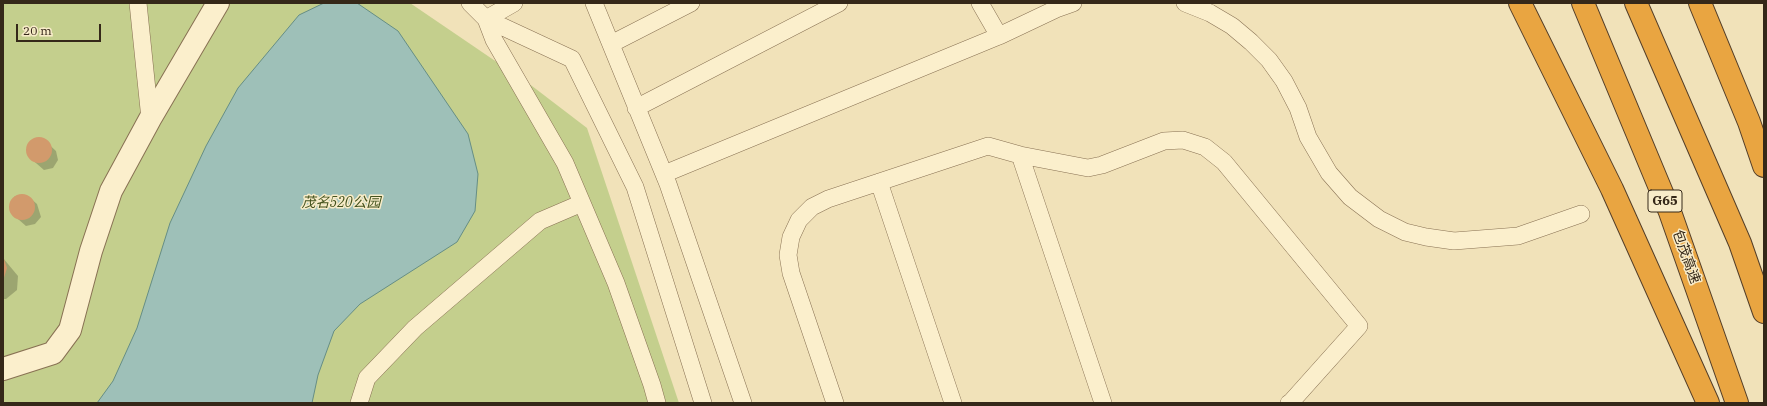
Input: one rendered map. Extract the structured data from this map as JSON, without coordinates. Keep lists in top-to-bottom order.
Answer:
{
  "streets": {
    "highway": ["G65", "包茂高速"]
  },
  "parks": ["茂名520公园"],
  "scale_bar": "20 m"
}
